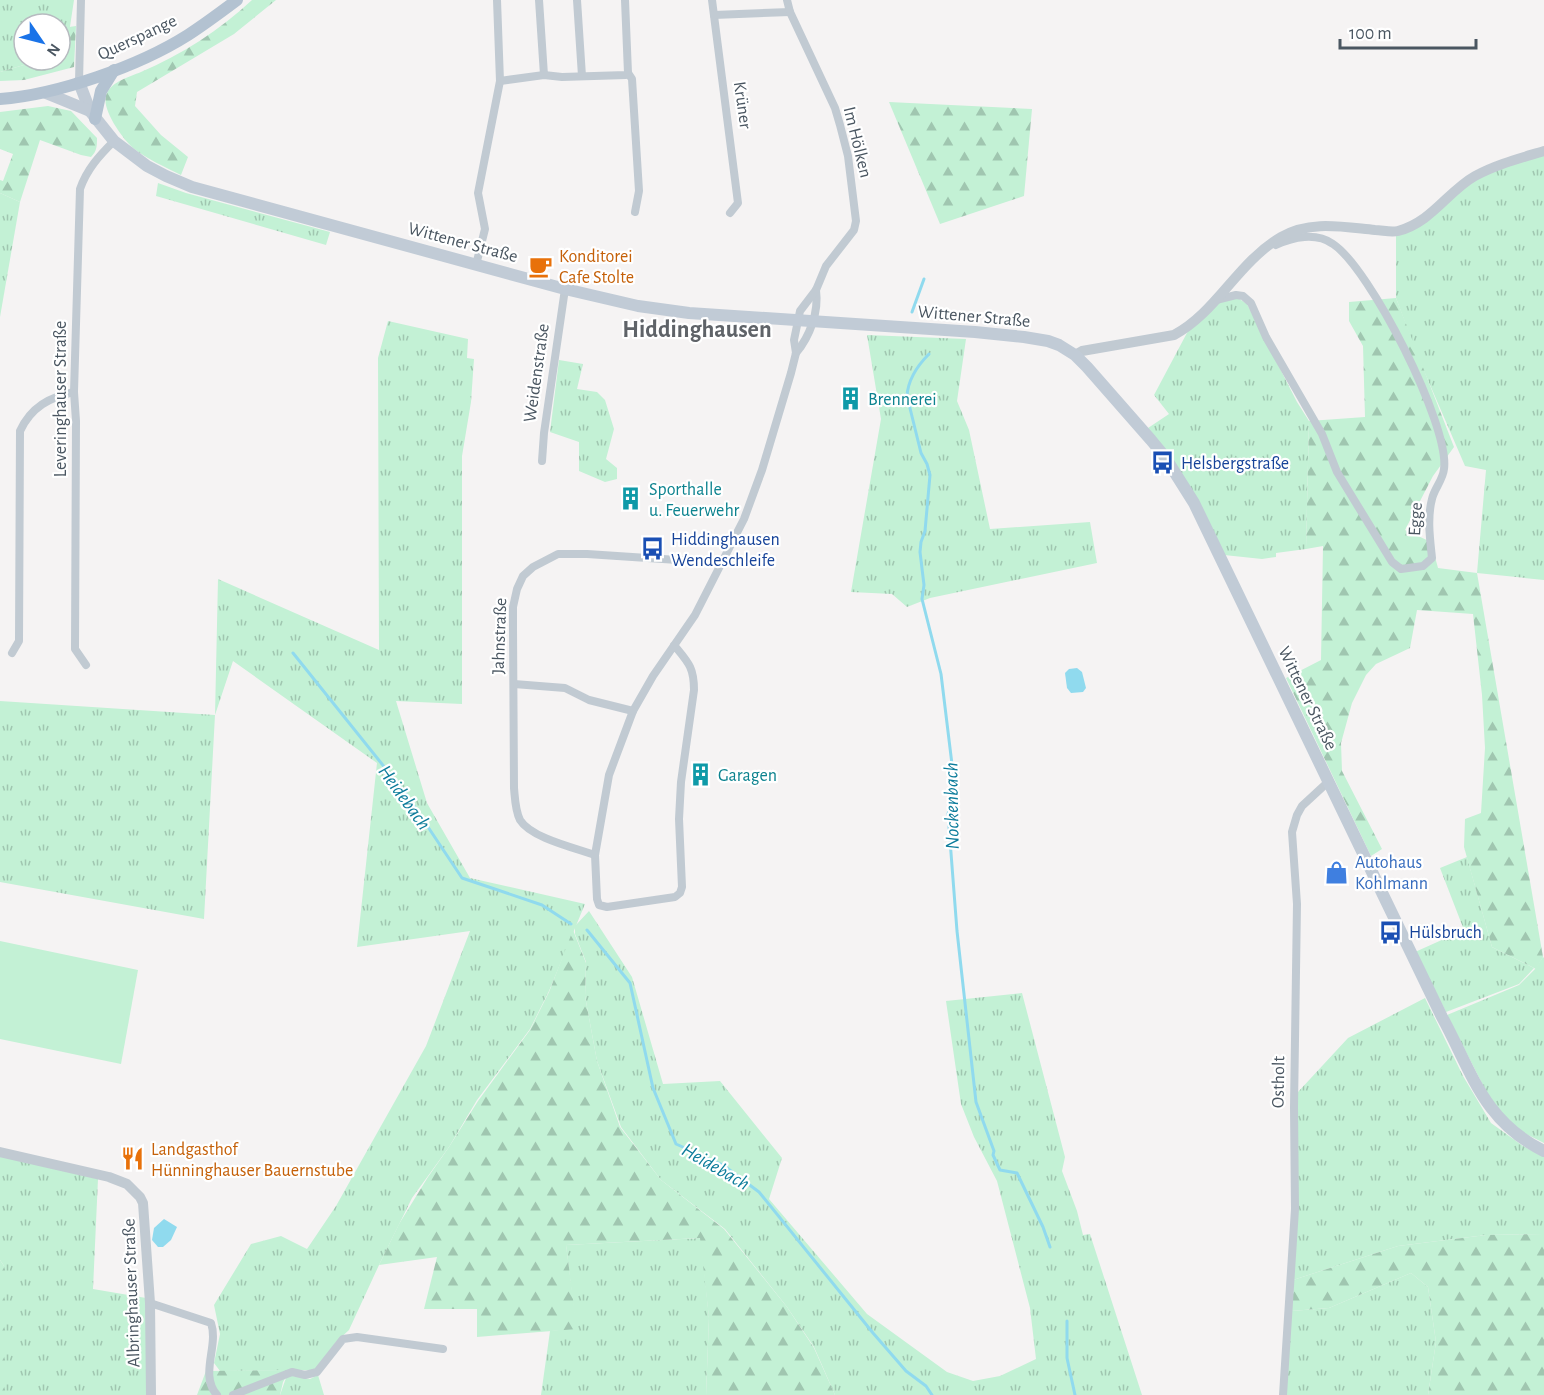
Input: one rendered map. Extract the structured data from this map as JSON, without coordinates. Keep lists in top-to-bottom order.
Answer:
{
  "streets": {
    "main road": ["Querspange", "Wittener Straße"],
    "street": [
      "Krüner",
      "Im Hölken",
      "Weidenstraße",
      "Leveringhauser Straße",
      "Egge",
      "Jahnstraße",
      "Ostholt",
      "Albringhauser Straße"
    ]
  },
  "crossings": [
    ["Querspange", "Wittener Straße"],
    ["Im Hölken", "Wittener Straße"],
    ["Wittener Straße", "Weidenstraße"],
    ["Wittener Straße", "Leveringhauser Straße"],
    ["Wittener Straße", "Ostholt"]
  ],
  "districts": ["Hiddinghausen"],
  "water": ["Heidebach", "Nockenbach"],
  "places": {
    "cafe": ["Konditorei Cafe Stolte"],
    "building": ["Brennerei", "Sporthalle u. Feuerwehr", "Garagen"],
    "bus stop": ["Helsbergstraße", "Hiddinghausen Wendeschleife", "Hülsbruch"],
    "shop": ["Autohaus Kohlmann"],
    "restaurant": ["Landgasthof Hünninghauser Bauernstube"]
  },
  "scale_bar": "100 m",
  "north": "bottom right"
}
